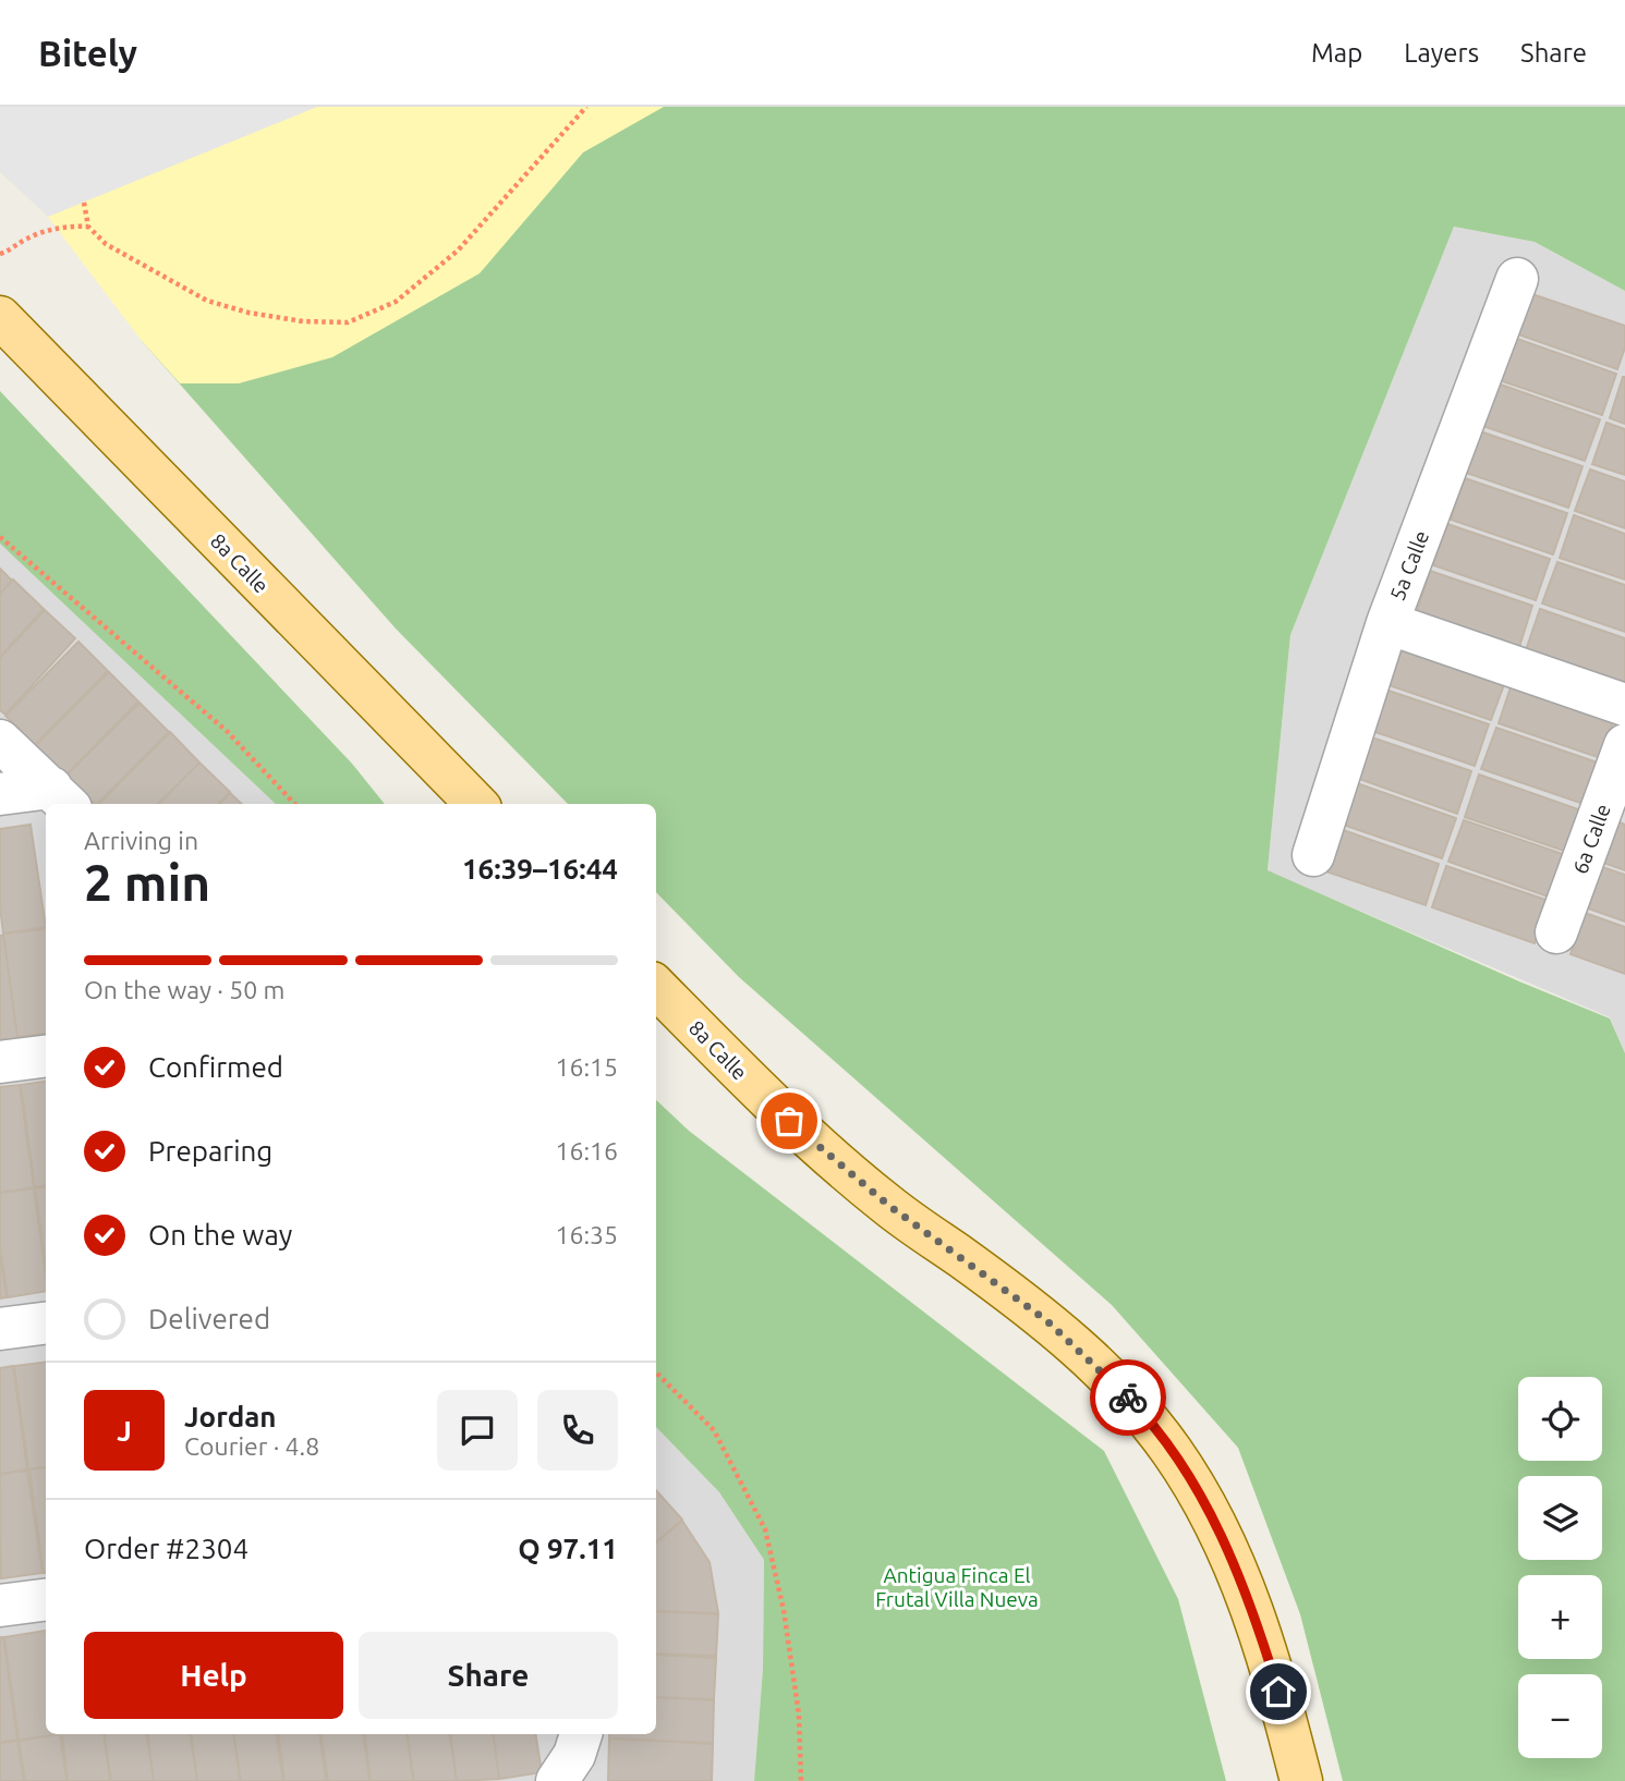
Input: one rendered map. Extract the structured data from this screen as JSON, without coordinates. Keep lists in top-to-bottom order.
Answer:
{
  "streets": {
    "main road": ["8a Calle"],
    "street": ["5a Calle", "6a Calle"]
  },
  "parks": ["Antigua Finca El Frutal Villa Nueva"],
  "page": {
    "header": "Bitely",
    "nav": ["Map", "Layers", "Share"],
    "heading": ["2 min", "Arriving in", "16:39–16:44"],
    "panel": [
      "Jordan",
      "Courier · 4.8",
      "Order #2304",
      "Q 97.11"
    ],
    "bar": "On the way · 50 m",
    "list": [
      ["Confirmed", "16:15"],
      ["Preparing", "16:16"],
      ["On the way", "16:35"],
      "Delivered"
    ],
    "map_buttons": ["+", "−"],
    "round": "J",
    "buttons": ["Help", "Share"]
  }
}
